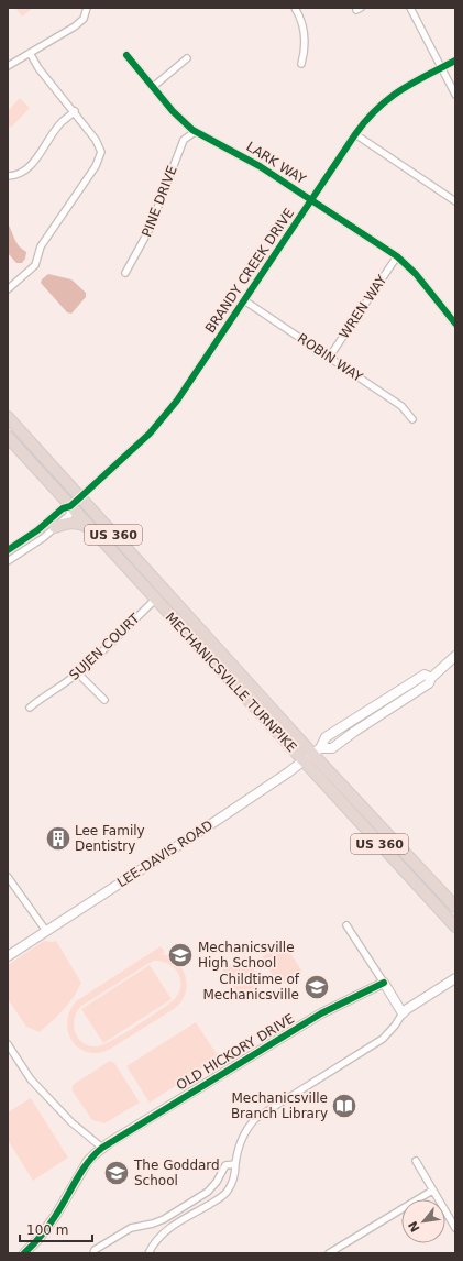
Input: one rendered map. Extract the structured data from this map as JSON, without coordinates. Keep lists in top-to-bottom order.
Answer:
{
  "streets": {
    "highway": ["US 360", "MECHANICSVILLE TURNPIKE"],
    "main road": ["LEE-DAVIS ROAD", "OLD HICKORY DRIVE"],
    "street": [
      "LARK WAY",
      "PINE DRIVE",
      "BRANDY CREEK DRIVE",
      "WREN WAY",
      "ROBIN WAY",
      "SUJEN COURT"
    ]
  },
  "crossings": [
    ["LARK WAY", "PINE DRIVE"],
    ["LARK WAY", "BRANDY CREEK DRIVE"],
    ["LARK WAY", "WREN WAY"],
    ["BRANDY CREEK DRIVE", "ROBIN WAY"],
    ["BRANDY CREEK DRIVE", "MECHANICSVILLE TURNPIKE"],
    ["WREN WAY", "ROBIN WAY"],
    ["SUJEN COURT", "MECHANICSVILLE TURNPIKE"],
    ["MECHANICSVILLE TURNPIKE", "LEE-DAVIS ROAD"]
  ],
  "places": {
    "building": ["Lee Family Dentistry"],
    "school or university": ["Mechanicsville High School", "Childtime of Mechanicsville", "The Goddard School"],
    "library": ["Mechanicsville Branch Library"]
  },
  "scale_bar": "100 m",
  "north": "bottom left"
}
